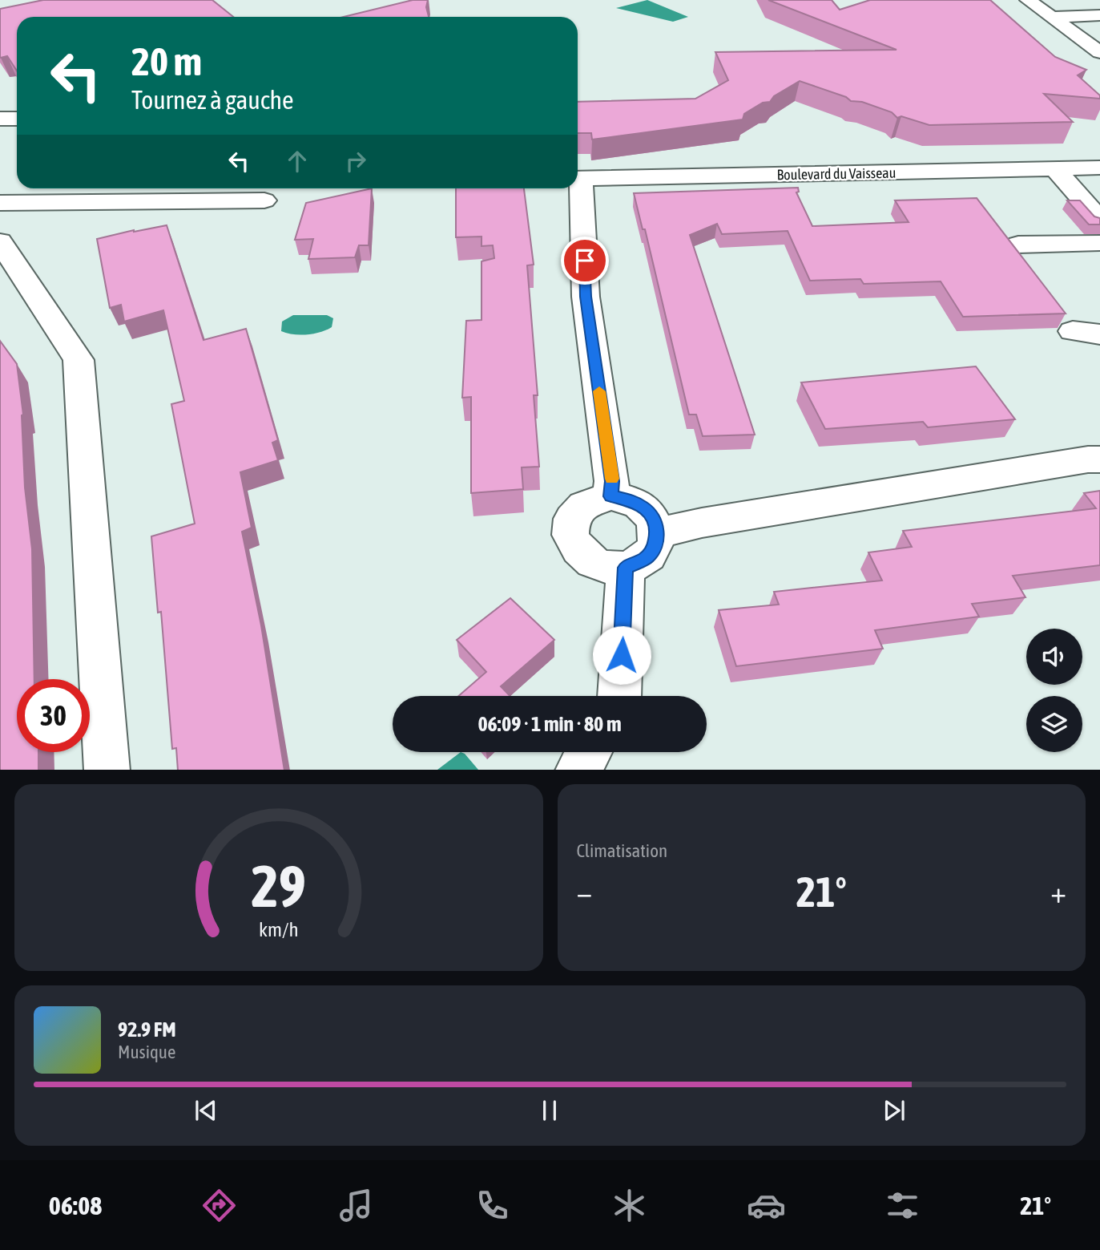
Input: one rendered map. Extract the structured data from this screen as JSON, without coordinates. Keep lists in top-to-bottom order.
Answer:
{
  "streets": {
    "street": ["Boulevard du Vaisseau"]
  },
  "page": {
    "turn": ["20 m", "Tournez à gauche"],
    "limit": "30",
    "trip": "06:09 · 1 min · 80 m",
    "tile": "Climatisation",
    "heat": ["−", "21°", "+"],
    "song": ["92.9 FM", "Musique"],
    "tabs": ["06:08", "21°"],
    "gauge": ["29", "km/h"]
  }
}
